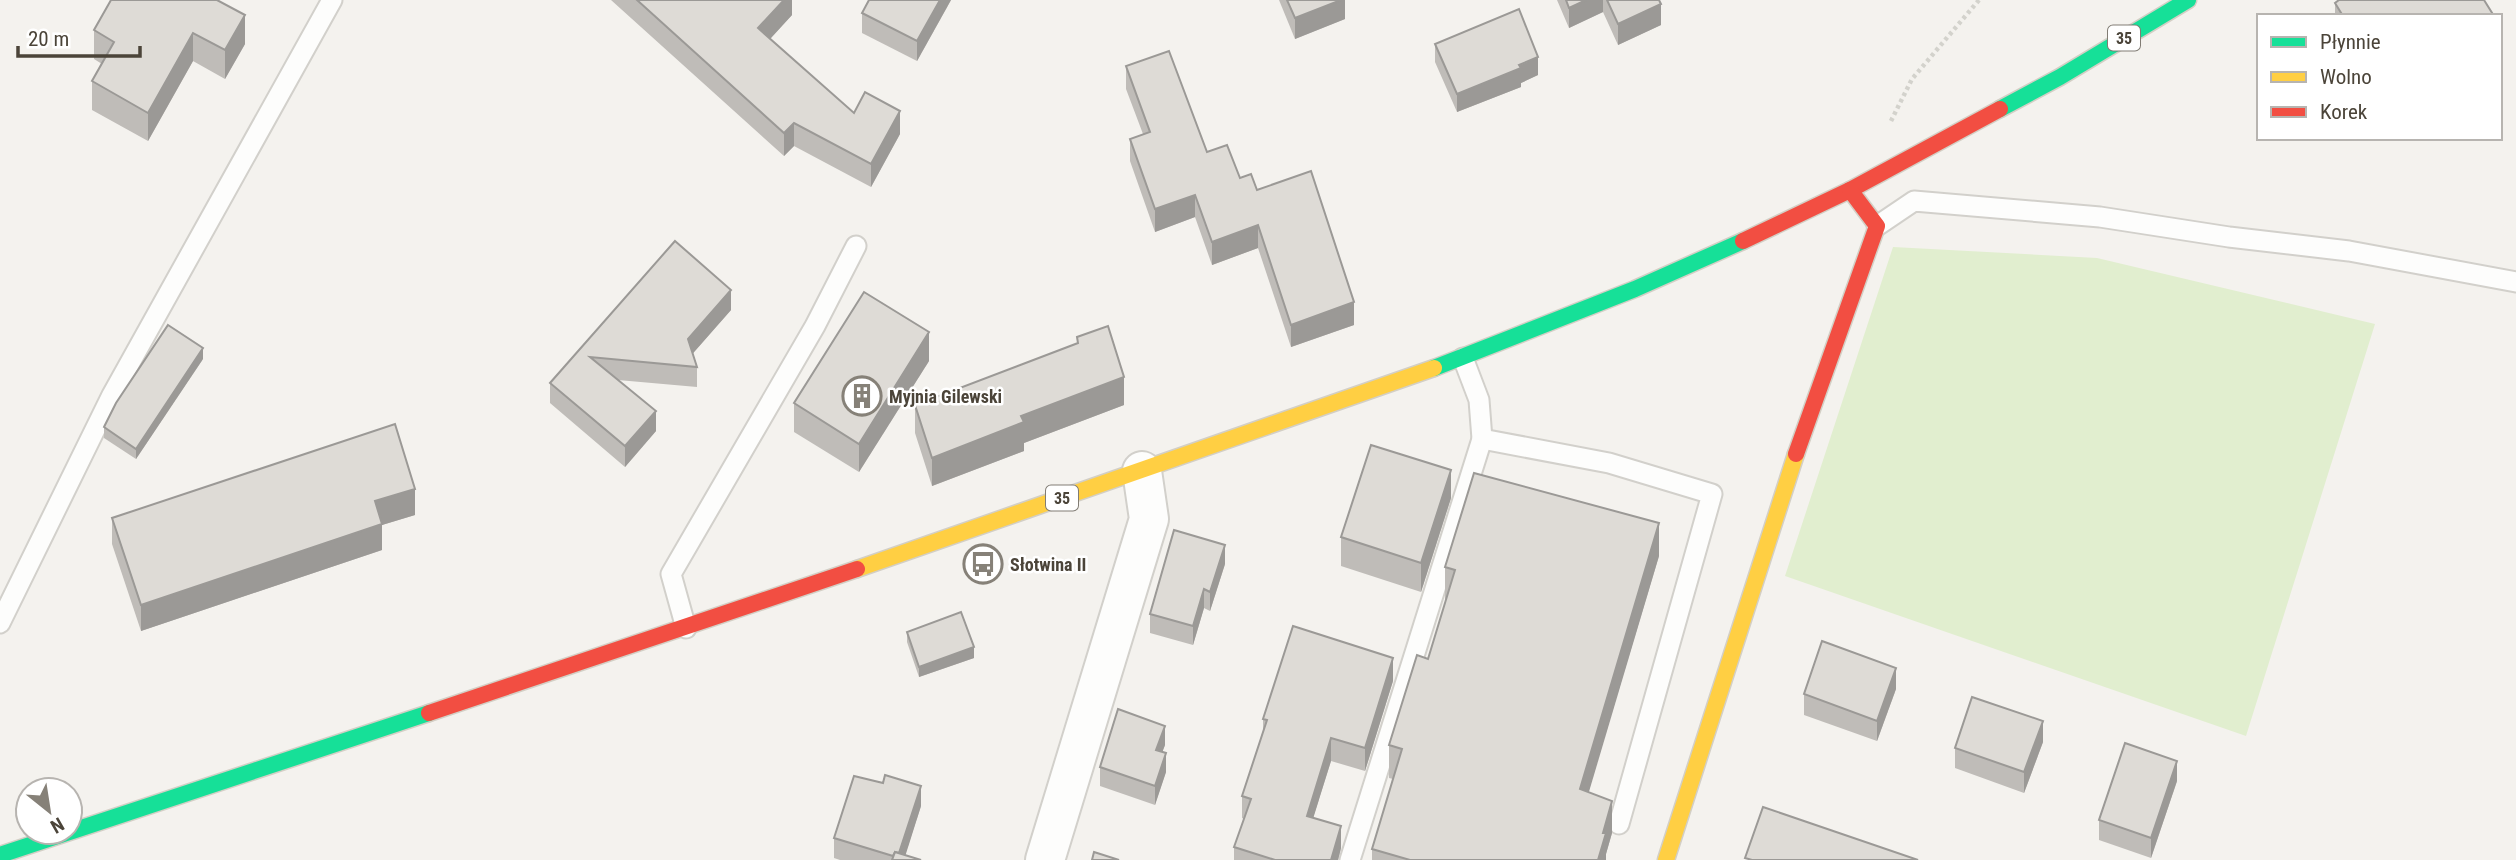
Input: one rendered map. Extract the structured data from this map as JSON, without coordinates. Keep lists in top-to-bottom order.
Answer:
{
  "streets": {
    "main road": ["35"]
  },
  "places": {
    "building": ["Myjnia Gilewski"],
    "bus stop": ["Słotwina II"]
  },
  "legend": ["Płynnie", "Wolno", "Korek"],
  "scale_bar": "20 m",
  "north": "bottom right"
}
